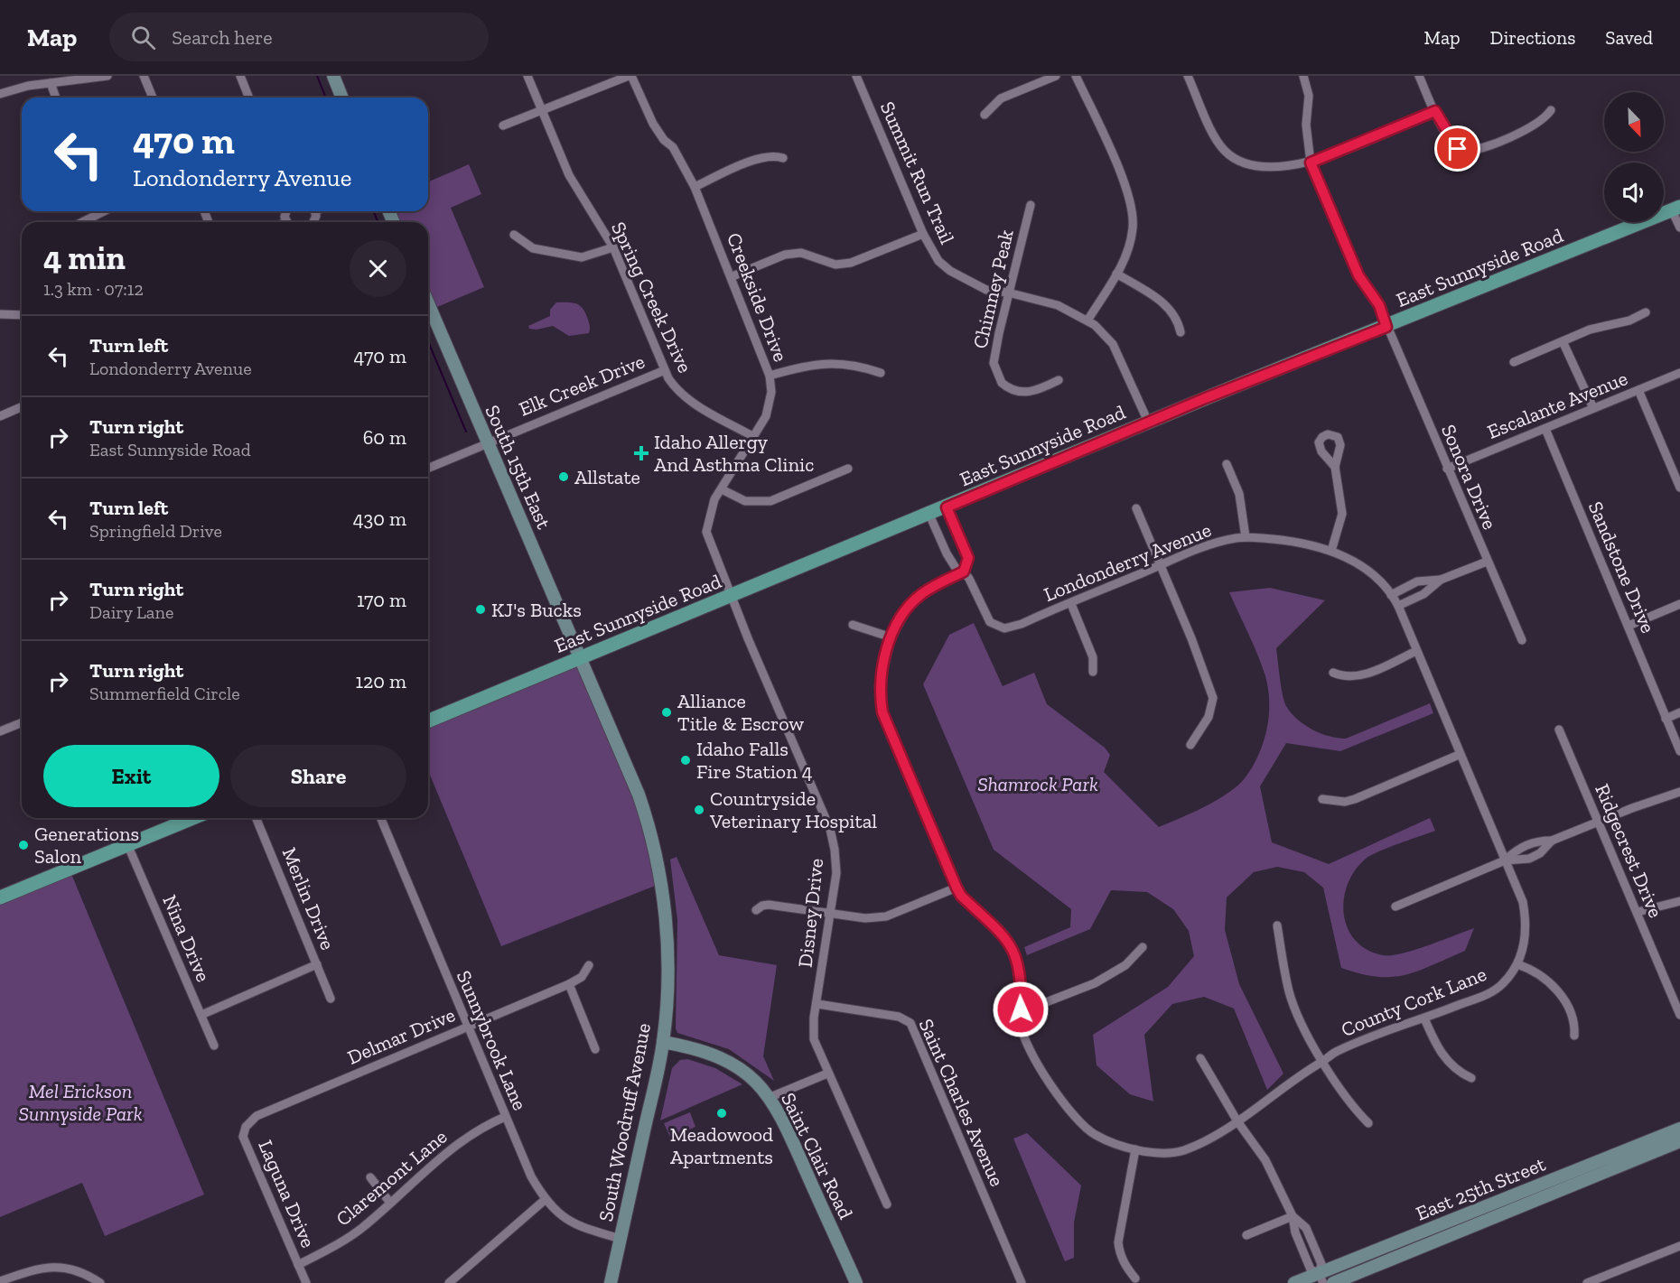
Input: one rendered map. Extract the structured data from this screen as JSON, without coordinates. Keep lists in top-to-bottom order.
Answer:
{
  "streets": {
    "main road": ["East Sunnyside Road"],
    "street": [
      "Summit Run Trail",
      "Chimney Peak",
      "Spring Creek Drive",
      "Creekside Drive",
      "Elk Creek Drive",
      "Escalante Avenue",
      "South 15th East",
      "Sonora Drive",
      "Londonderry Avenue",
      "Sandstone Drive",
      "Ridgecrest Drive",
      "Merlin Drive",
      "Disney Drive",
      "Nina Drive",
      "County Cork Lane",
      "Delmar Drive",
      "Sunnybrook Lane",
      "Saint Charles Avenue",
      "South Woodruff Avenue",
      "Saint Clair Road",
      "Claremont Lane",
      "East 25th Street",
      "Laguna Drive"
    ]
  },
  "crossings": [
    ["Summit Run Trail", "East Sunnyside Road"],
    ["Summit Run Trail", "Chimney Peak"],
    ["East Sunnyside Road", "Creekside Drive"],
    ["East Sunnyside Road", "South 15th East"],
    ["East Sunnyside Road", "Sonora Drive"],
    ["East Sunnyside Road", "Londonderry Avenue"],
    ["East Sunnyside Road", "Disney Drive"],
    ["East Sunnyside Road", "South Woodruff Avenue"],
    ["Spring Creek Drive", "Creekside Drive"],
    ["Spring Creek Drive", "Elk Creek Drive"],
    ["Creekside Drive", "Disney Drive"],
    ["Elk Creek Drive", "South 15th East"],
    ["Escalante Avenue", "Sonora Drive"],
    ["Escalante Avenue", "Sandstone Drive"],
    ["South 15th East", "South Woodruff Avenue"],
    ["Londonderry Avenue", "County Cork Lane"],
    ["Disney Drive", "Saint Charles Avenue"],
    ["Delmar Drive", "Sunnybrook Lane"],
    ["Delmar Drive", "Laguna Drive"],
    ["Sunnybrook Lane", "South Woodruff Avenue"],
    ["Sunnybrook Lane", "Claremont Lane"],
    ["South Woodruff Avenue", "Saint Clair Road"],
    ["Claremont Lane", "Laguna Drive"]
  ],
  "parks": ["Shamrock Park", "Mel Erickson Sunnyside Park"],
  "places": {
    "health": ["Idaho Allergy And Asthma Clinic"],
    "other": [
      "Allstate",
      "KJ's Bucks",
      "Alliance Title & Escrow",
      "Idaho Falls Fire Station 4",
      "Countryside Veterinary Hospital",
      "Generations Salon",
      "Meadowood Apartments"
    ]
  },
  "north": "bottom right",
  "page": {
    "header": "Map",
    "search": "Search here",
    "nav": ["Map", "Directions", "Saved"],
    "turn": ["470 m", "Londonderry Avenue"],
    "heading": ["4 min", "1.3 km · 07:12"],
    "list": [
      {
        "name": "Turn left",
        "note": "Londonderry Avenue",
        "value": "470 m"
      },
      {
        "name": "Turn right",
        "note": "East Sunnyside Road",
        "value": "60 m"
      },
      {
        "name": "Turn left",
        "note": "Springfield Drive",
        "value": "430 m"
      },
      {
        "name": "Turn right",
        "note": "Dairy Lane",
        "value": "170 m"
      },
      {
        "name": "Turn right",
        "note": "Summerfield Circle",
        "value": "120 m"
      }
    ],
    "buttons": ["Exit", "Share"]
  }
}
